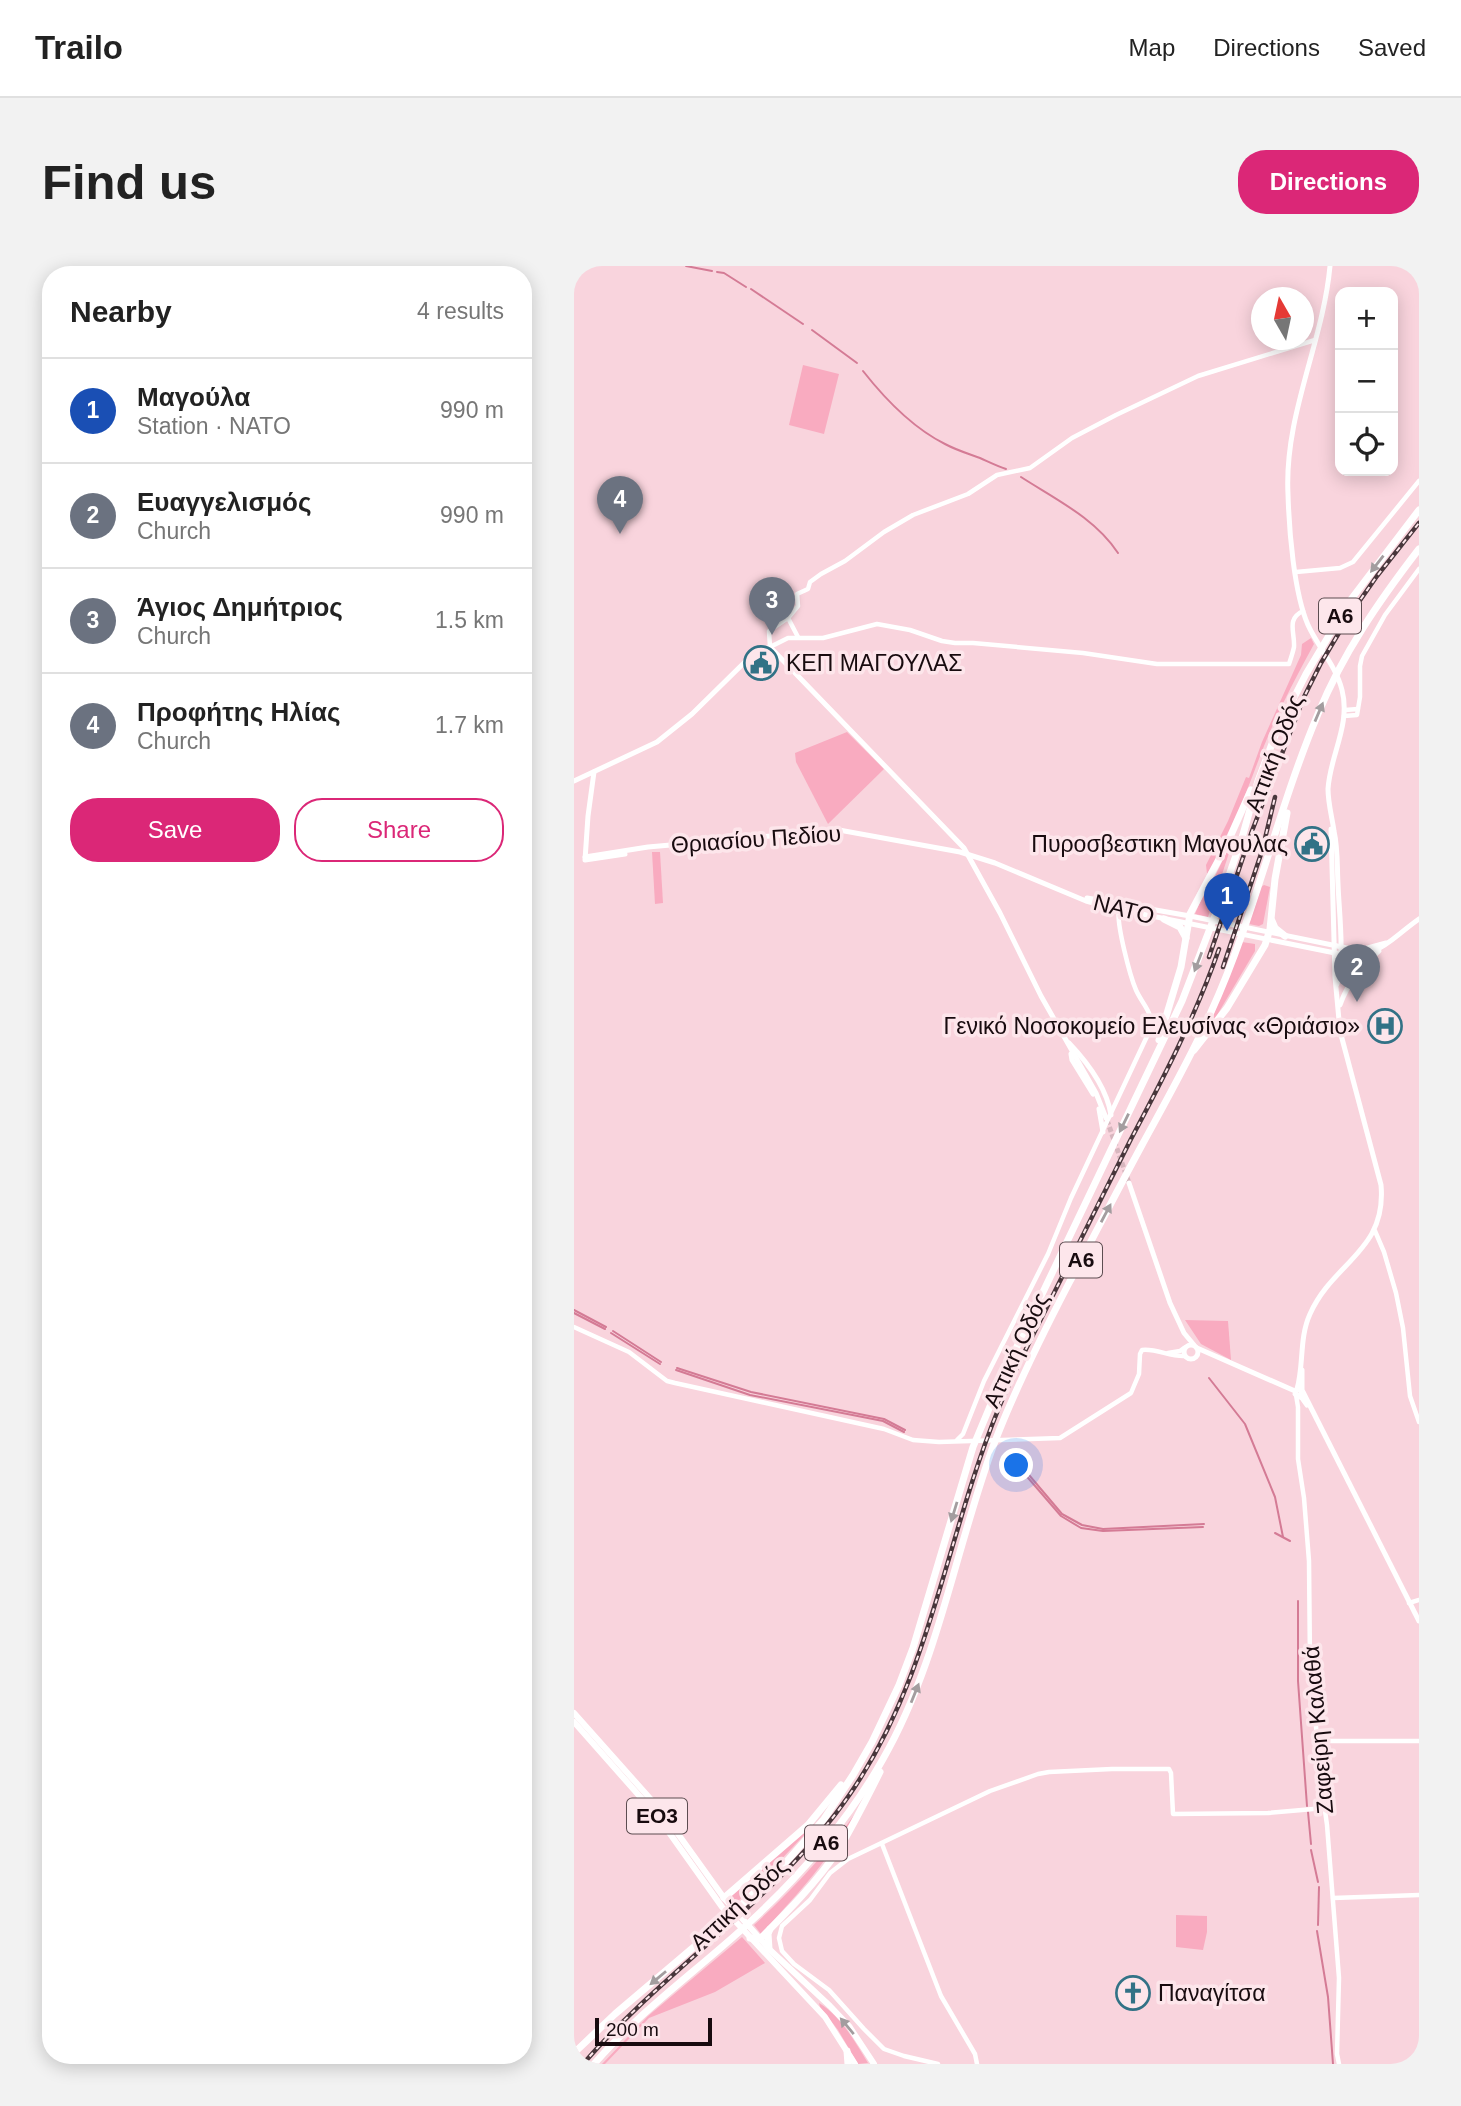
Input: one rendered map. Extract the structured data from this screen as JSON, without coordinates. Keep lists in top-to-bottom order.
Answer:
{
  "streets": {
    "highway": ["Α6", "Αττική Οδός"],
    "main road": ["Θριασίου Πεδίου", "ΝΑΤΟ", "ΕΟ3"],
    "street": ["Ζαφείρη Καλαθά"]
  },
  "crossings": [
    ["Θριασίου Πεδίου", "ΝΑΤΟ"]
  ],
  "places": {
    "public building": ["ΚΕΠ ΜΑΓΟΥΛΑΣ", "Πυροσβεστικη Μαγουλας"],
    "hospital": ["Γενικό Νοσοκομείο Ελευσίνας «Θριάσιο»"],
    "church": ["Παναγίτσα"]
  },
  "scale_bar": "200 m",
  "north": "top",
  "page": {
    "header": "Trailo",
    "nav": ["Map", "Directions", "Saved"],
    "buttons": [
      "Directions",
      ["Save", "Share"]
    ],
    "title": "Find us",
    "heading": ["Nearby", "4 results"],
    "map_buttons": ["+", "−"],
    "list": [
      {
        "mark": "1",
        "name": "Μαγούλα",
        "note": "Station · ΝΑΤΟ",
        "value": "990 m"
      },
      {
        "mark": "2",
        "name": "Ευαγγελισμός",
        "note": "Church",
        "value": "990 m"
      },
      {
        "mark": "3",
        "name": "Άγιος Δημήτριος",
        "note": "Church",
        "value": "1.5 km"
      },
      {
        "mark": "4",
        "name": "Προφήτης Ηλίας",
        "note": "Church",
        "value": "1.7 km"
      }
    ],
    "pins": [
      "4",
      "3",
      "1",
      "2"
    ],
    "scale": "200 m"
  }
}
